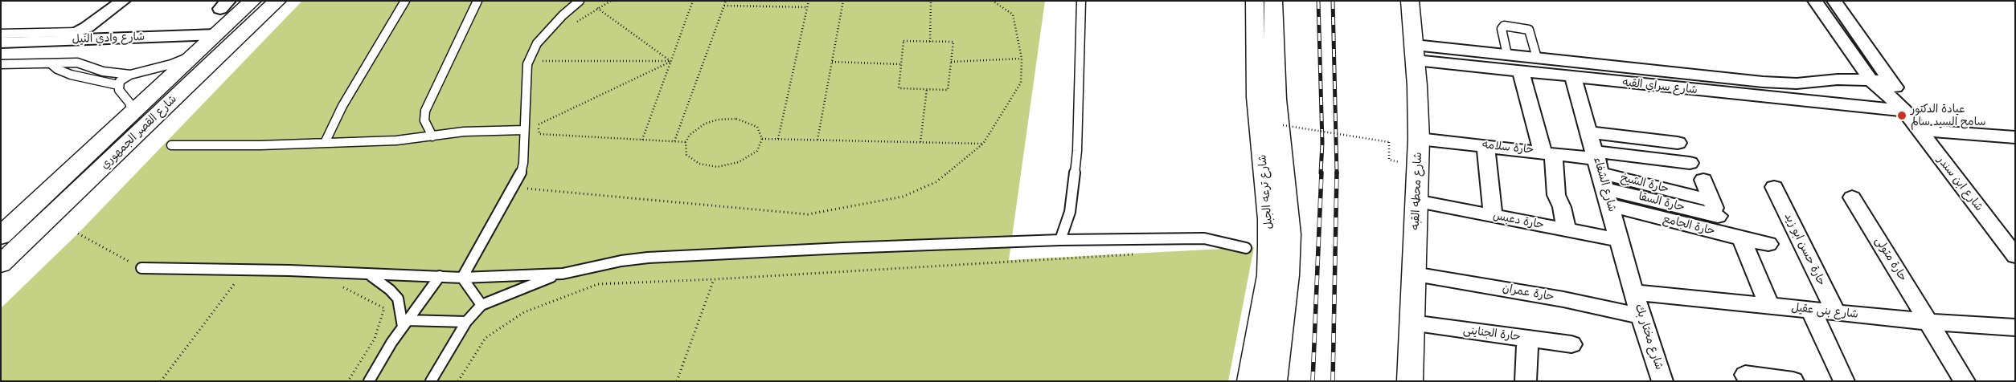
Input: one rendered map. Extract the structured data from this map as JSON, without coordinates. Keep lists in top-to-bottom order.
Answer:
{
  "streets": {
    "main road": ["شارع القصر الجمهوري", "شارع محطه القبه", "شارع ترعه الجبل"],
    "street": [
      "شارع وادي النيل",
      "شارع سراي القبه",
      "حارة سلامه",
      "شارع ابن سندر",
      "شارع الشفاء",
      "حارة السقا",
      "حارة دعبس",
      "حارة الجامع",
      "حارة حسن ابو زيد",
      "حارة متولى",
      "حارة عمران",
      "شارع بنى عقيل",
      "حارة الجناينى",
      "شارع مختار بك"
    ]
  },
  "crossings": [
    ["شارع وادي النيل", "شارع القصر الجمهوري"],
    ["شارع سراي القبه", "شارع ابن سندر"],
    ["شارع سراي القبه", "شارع الشفاء"],
    ["شارع سراي القبه", "شارع محطه القبه"],
    ["حارة سلامه", "شارع الشفاء"],
    ["حارة سلامه", "شارع محطه القبه"],
    ["حارة سلامه", "حارة السقا"],
    ["حارة سلامه", "حارة الجامع"],
    ["شارع الشفاء", "حارة السقا"],
    ["شارع الشفاء", "حارة دعبس"],
    ["شارع الشفاء", "حارة الجامع"],
    ["شارع الشفاء", "شارع بنى عقيل"],
    ["شارع الشفاء", "شارع مختار بك"],
    ["شارع محطه القبه", "حارة دعبس"],
    ["شارع محطه القبه", "حارة عمران"],
    ["شارع محطه القبه", "حارة الجناينى"],
    ["حارة السقا", "حارة الجامع"],
    ["حارة حسن ابو زيد", "شارع بنى عقيل"],
    ["حارة متولى", "شارع بنى عقيل"],
    ["حارة عمران", "شارع مختار بك"],
    ["شارع بنى عقيل", "شارع مختار بك"]
  ],
  "places": ["عيادة الدكتور سامح السيد سالم"]
}
